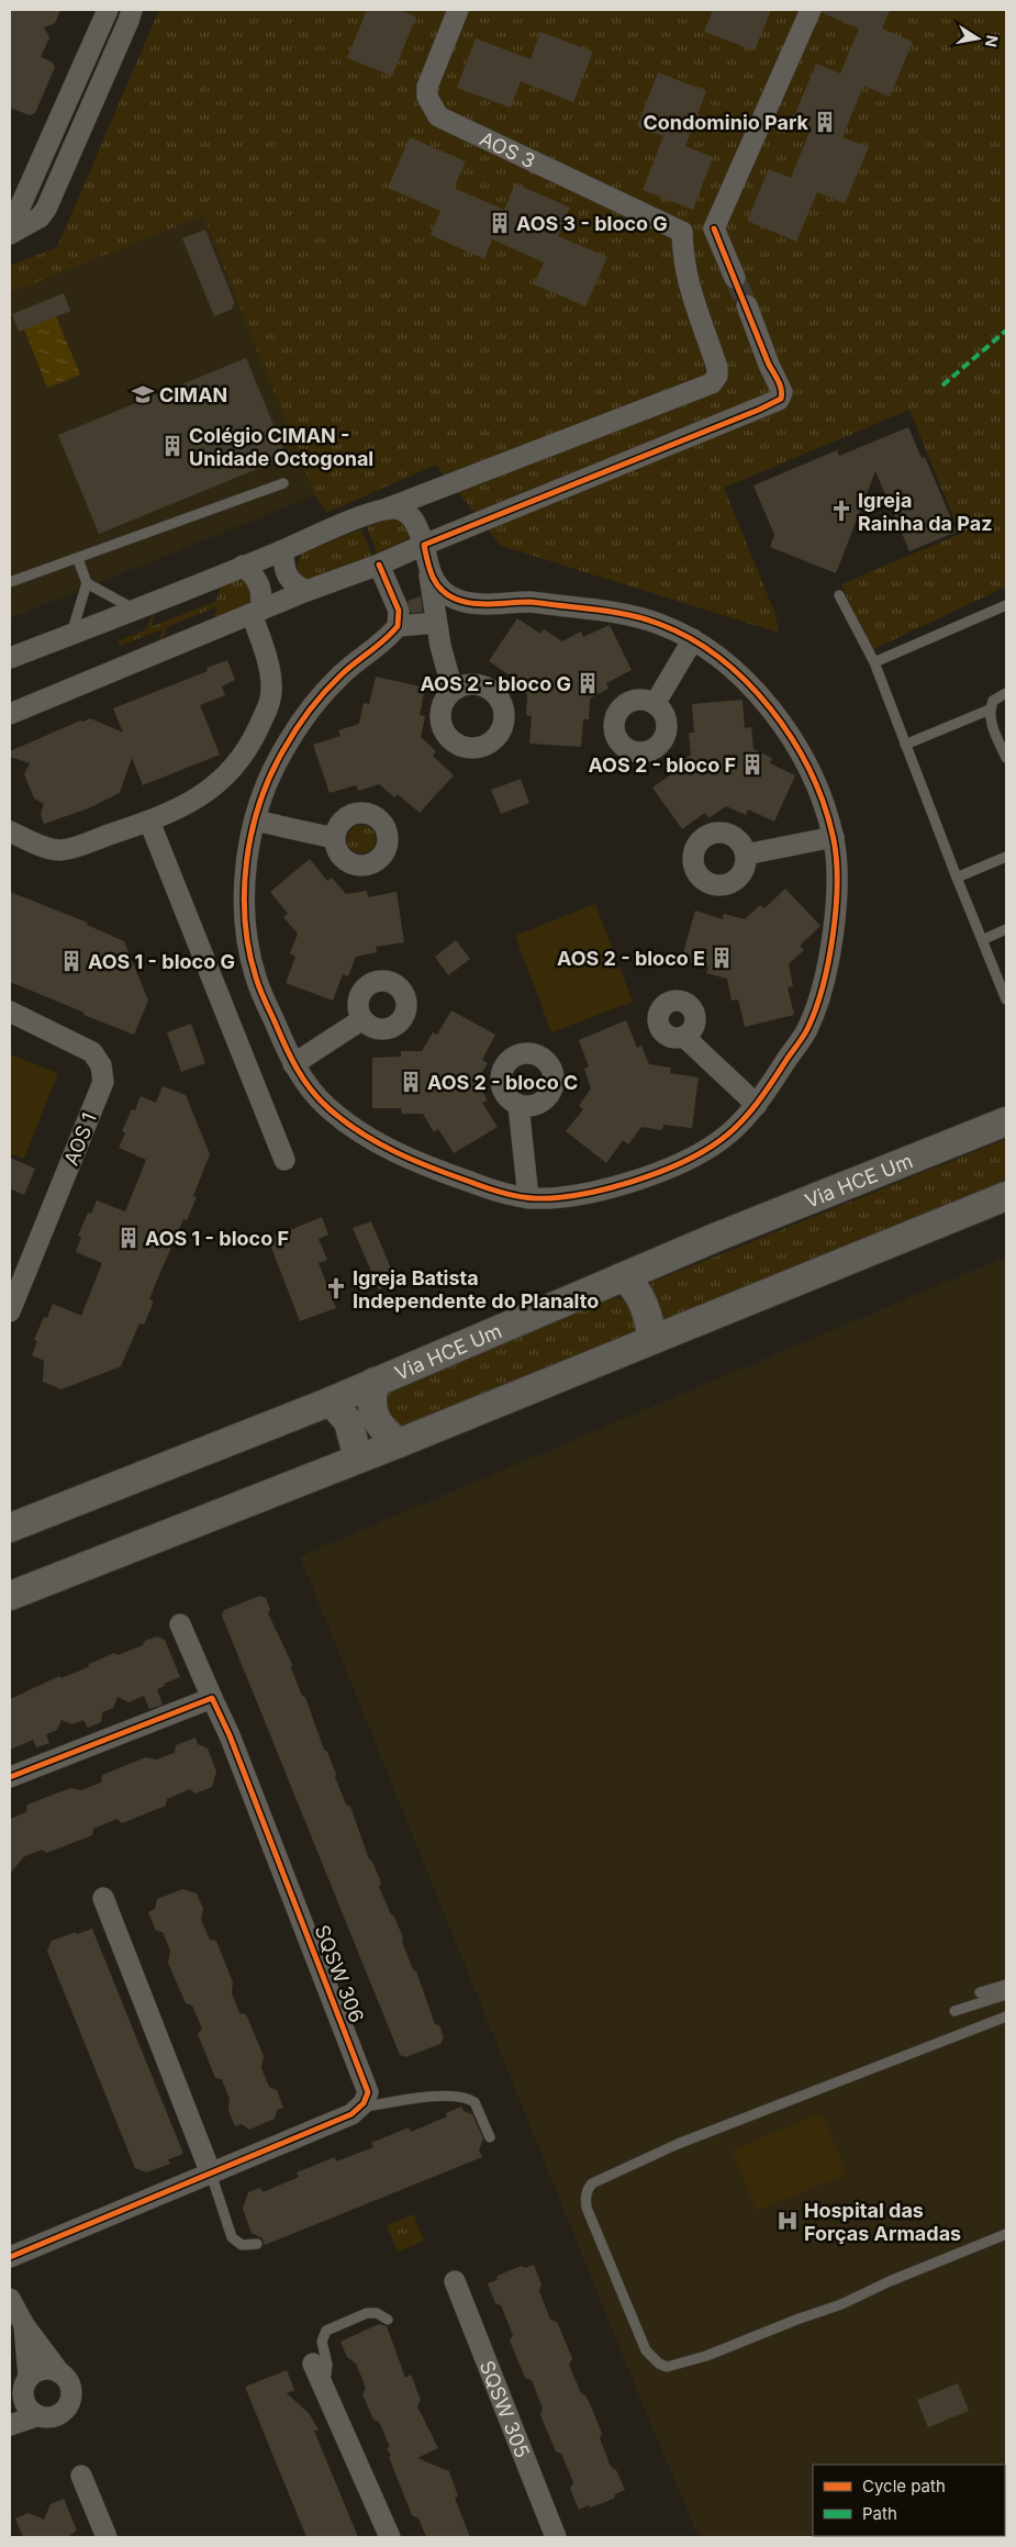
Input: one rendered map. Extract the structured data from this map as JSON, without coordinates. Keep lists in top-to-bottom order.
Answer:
{
  "streets": {
    "main road": ["Via HCE Um"],
    "street": [
      "AOS 3",
      "AOS 1",
      "SQSW 306",
      "SQSW 305"
    ]
  },
  "places": {
    "building": [
      "Condominio Park",
      "AOS 3 - bloco G",
      "Colégio CIMAN - Unidade Octogonal",
      "AOS 2 - bloco G",
      "AOS 2 - bloco F",
      "AOS 2 - bloco E",
      "AOS 1 - bloco G",
      "AOS 2 - bloco C",
      "AOS 1 - bloco F"
    ],
    "school or university": ["CIMAN"],
    "church": ["Igreja Rainha da Paz", "Igreja Batista Independente do Planalto"],
    "hospital": ["Hospital das Forças Armadas"]
  },
  "legend": ["Cycle path", "Path"],
  "north": "right"
}
